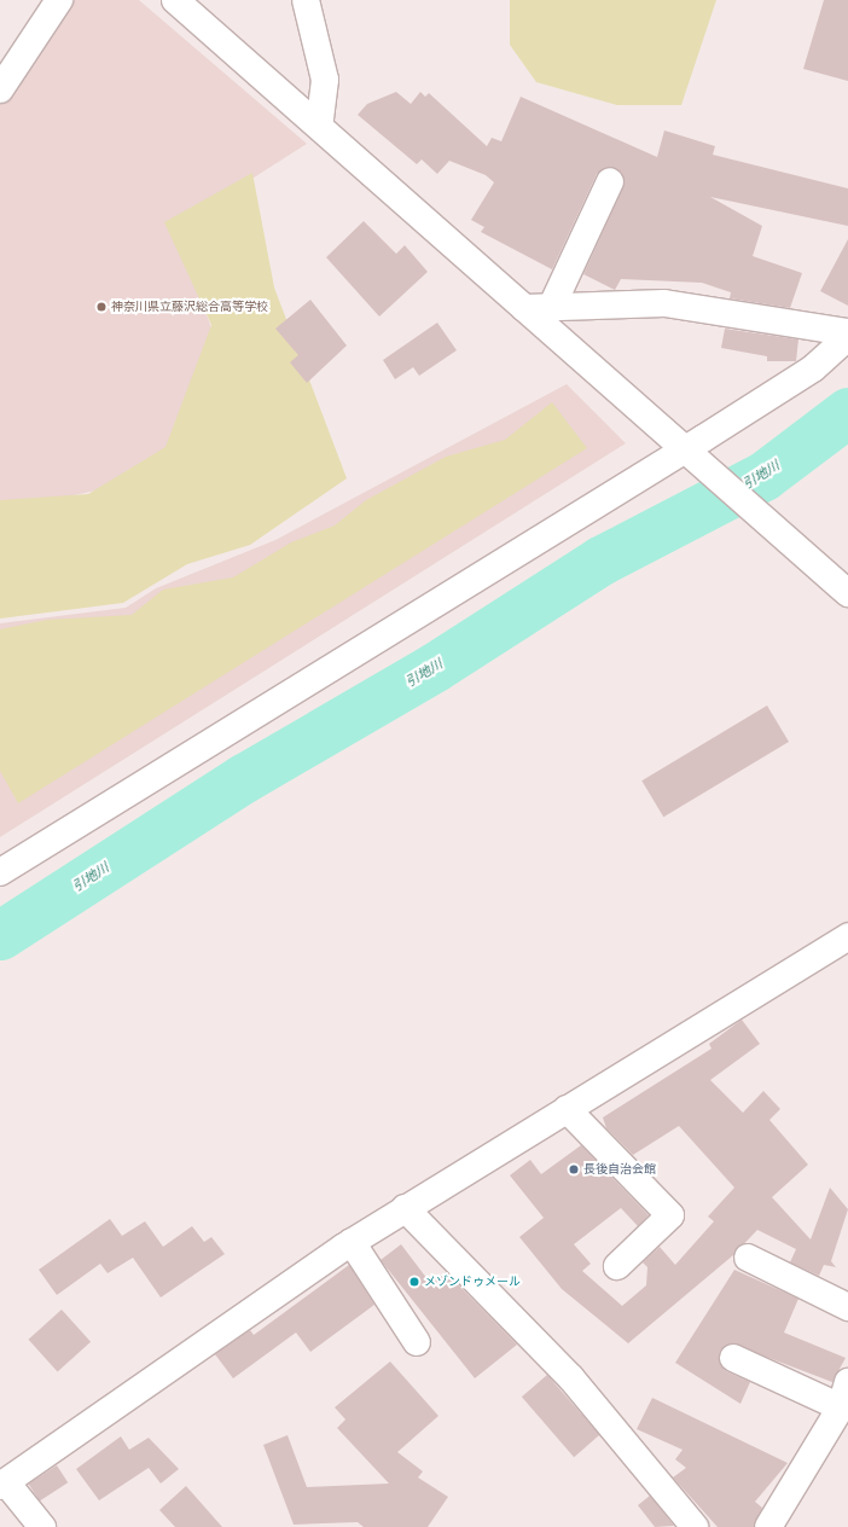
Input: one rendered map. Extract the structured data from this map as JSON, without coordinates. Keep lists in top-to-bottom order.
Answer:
{
  "water": ["引地川"],
  "places": ["神奈川県立藤沢総合高等学校", "長後自治会館", "メゾンドゥメール"]
}
